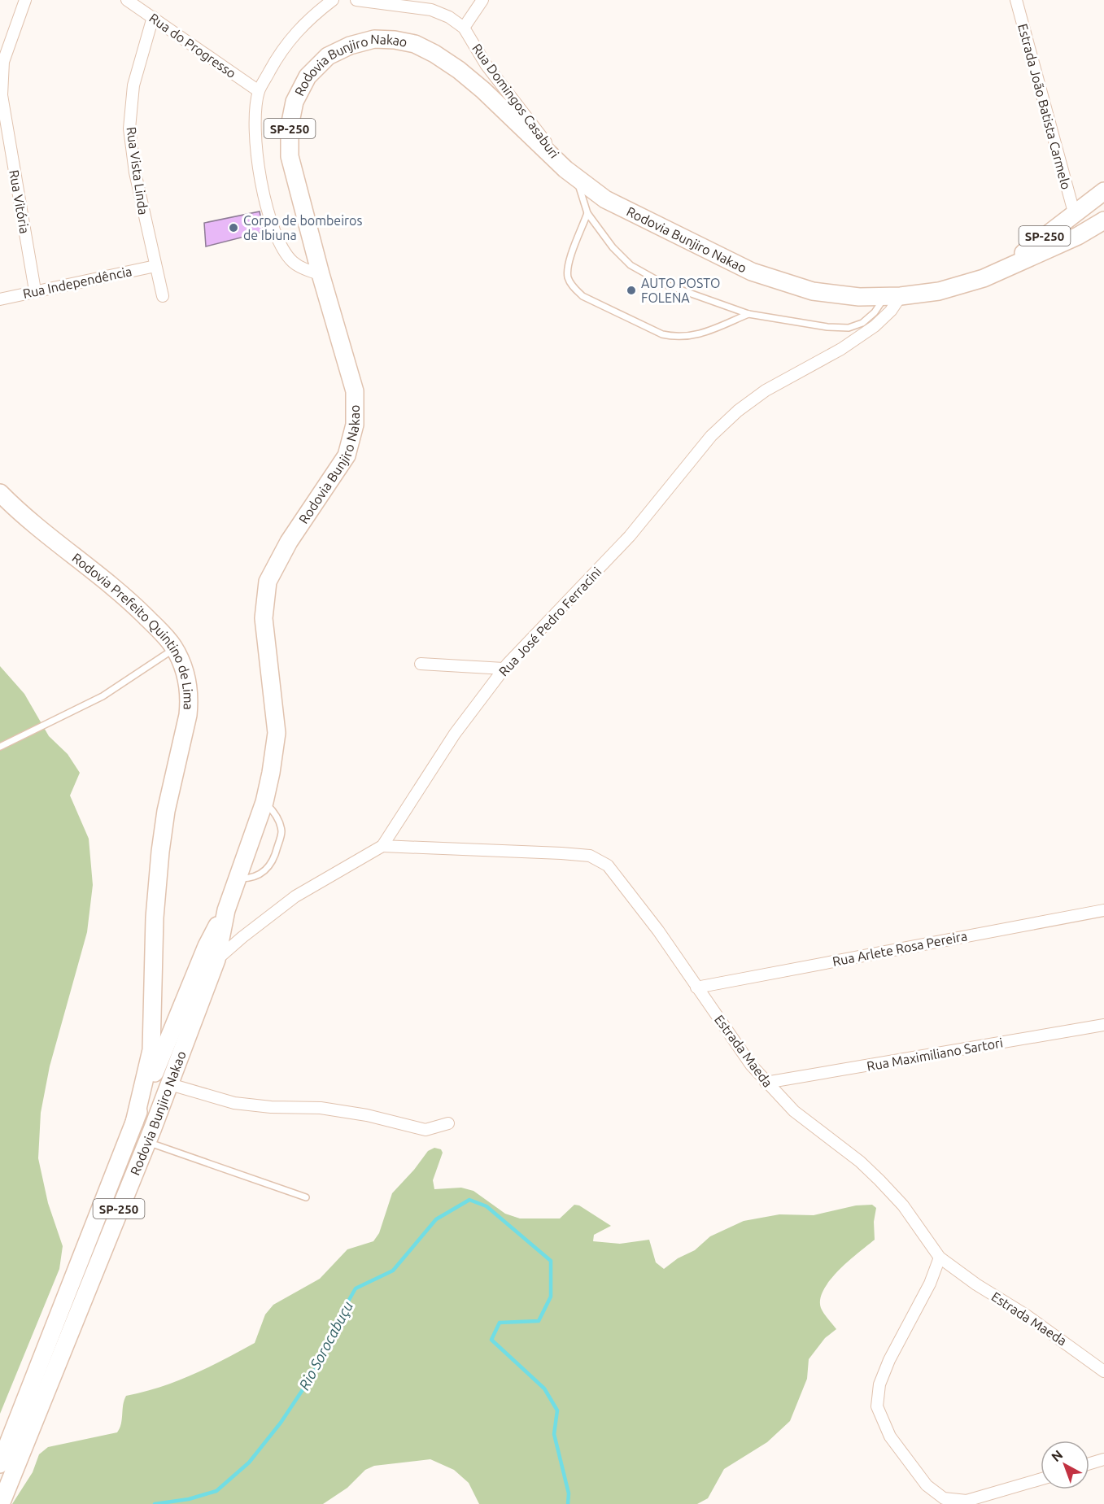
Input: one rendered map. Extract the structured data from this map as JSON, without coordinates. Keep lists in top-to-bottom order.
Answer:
{
  "streets": {
    "main road": ["Rodovia Bunjiro Nakao", "SP-250", "Rodovia Prefeito Quintino de Lima"],
    "street": [
      "Rua do Progresso",
      "Rua Domingos Casaburi",
      "Estrada João Batista Carmelo",
      "Rua Vista Linda",
      "Rua Vitória",
      "Rua Independência",
      "Rua José Pedro Ferracini",
      "Rua Arlete Rosa Pereira",
      "Estrada Maeda",
      "Rua Maximiliano Sartori"
    ]
  },
  "crossings": [
    ["Rua do Progresso", "Rua Vista Linda"],
    ["Rodovia Bunjiro Nakao", "Rua Domingos Casaburi"],
    ["Rodovia Bunjiro Nakao", "Estrada João Batista Carmelo"],
    ["Rodovia Bunjiro Nakao", "Rua José Pedro Ferracini"],
    ["Rodovia Bunjiro Nakao", "Rodovia Prefeito Quintino de Lima"],
    ["Rua Vista Linda", "Rua Independência"],
    ["Rua Vitória", "Rua Independência"],
    ["Rua José Pedro Ferracini", "Estrada Maeda"],
    ["Rua Arlete Rosa Pereira", "Estrada Maeda"],
    ["Estrada Maeda", "Rua Maximiliano Sartori"]
  ],
  "water": ["Rio Sorocabuçu"],
  "places": ["Corpo de bombeiros de Ibiuna", "AUTO POSTO FOLENA"],
  "north": "top left"
}
